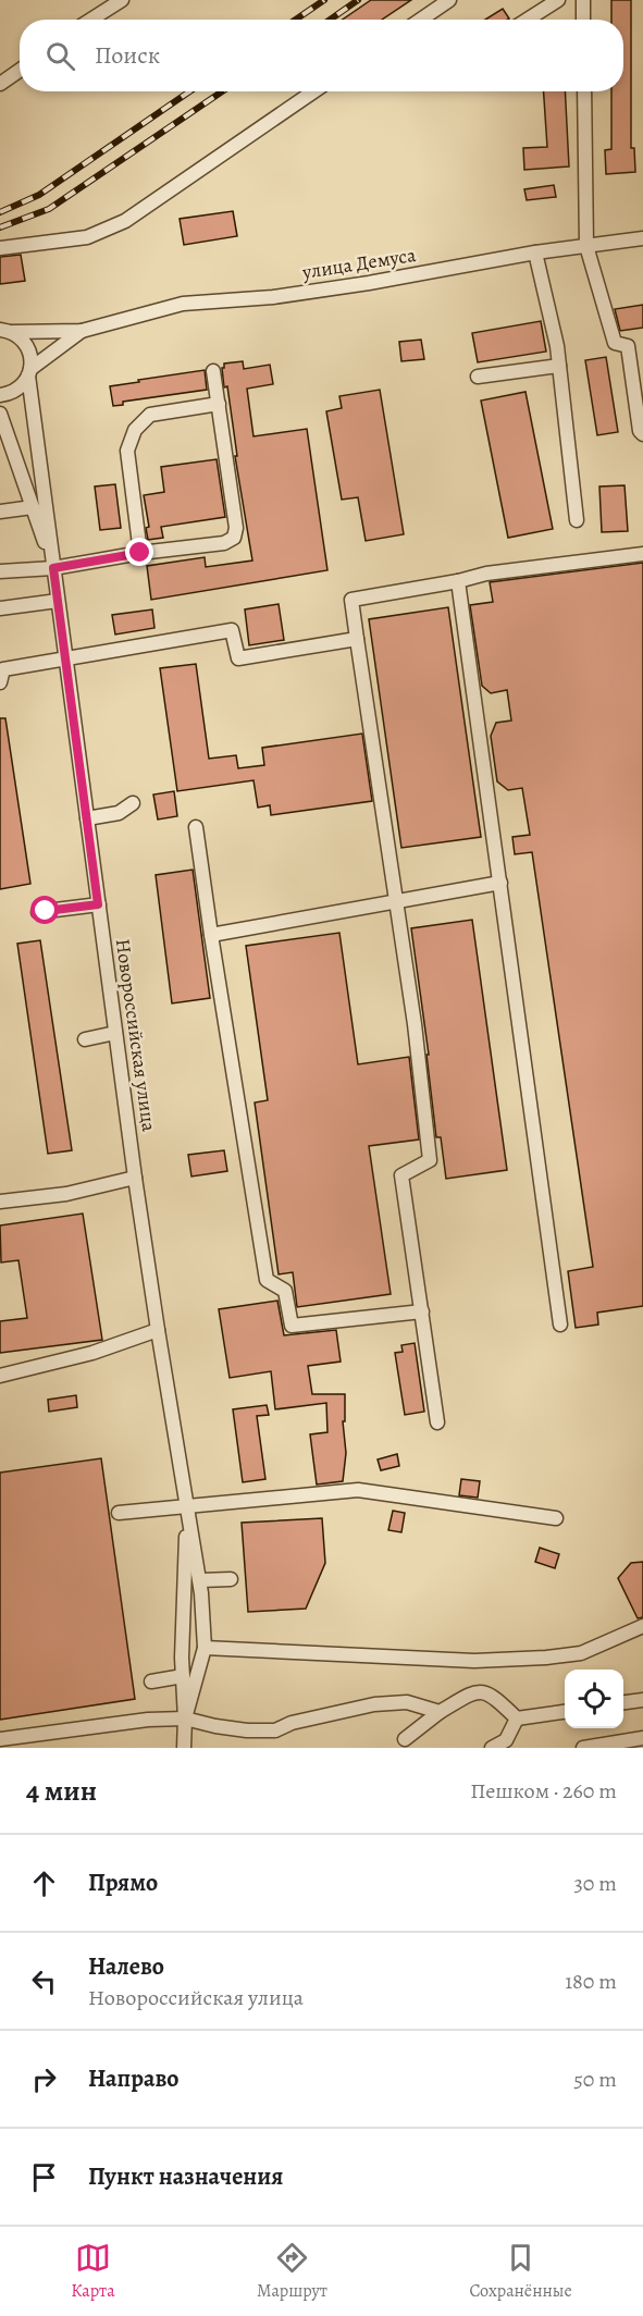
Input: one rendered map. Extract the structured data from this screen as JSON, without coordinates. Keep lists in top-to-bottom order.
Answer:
{
  "streets": {
    "street": ["улица Демуса", "Новороссийская улица"]
  },
  "page": {
    "search": "Поиск",
    "heading": ["4 мин", "Пешком · 260 m"],
    "list": [
      ["Прямо", "30 m"],
      ["Налево", "Новороссийская улица", "180 m"],
      ["Направо", "50 m"],
      "Пункт назначения"
    ],
    "nav": ["Карта", "Маршрут", "Сохранённые"]
  }
}
